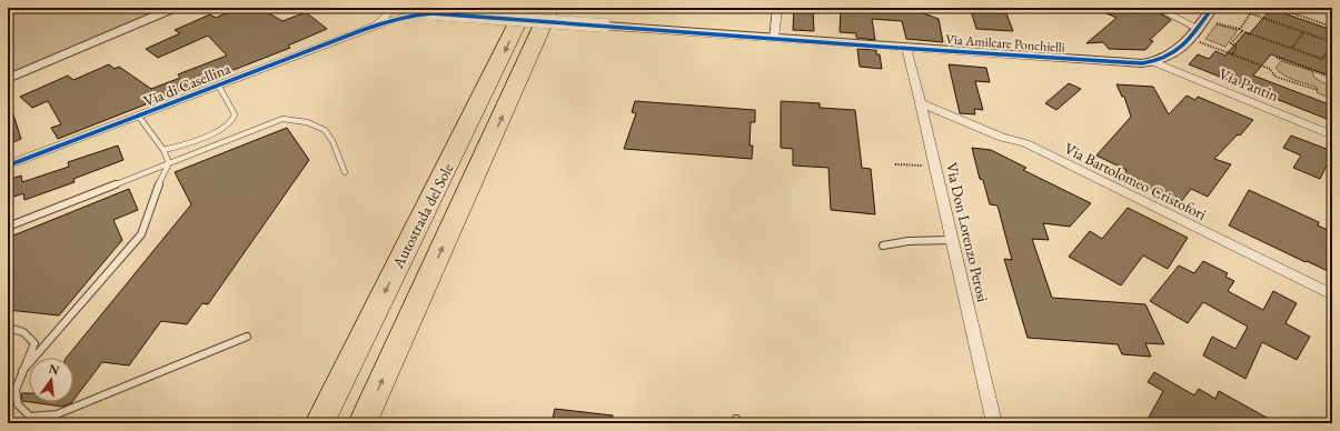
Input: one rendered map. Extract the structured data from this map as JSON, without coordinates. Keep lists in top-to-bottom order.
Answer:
{
  "streets": {
    "highway": ["Autostrada del Sole"],
    "street": [
      "Via Amilcare Ponchielli",
      "Via di Casellina",
      "Via Pantin",
      "Via Bartolomeo Cristofori",
      "Via Don Lorenzo Perosi"
    ]
  },
  "crossings": [
    ["Via Amilcare Ponchielli", "Via di Casellina"],
    ["Via Amilcare Ponchielli", "Via Pantin"],
    ["Via Amilcare Ponchielli", "Via Don Lorenzo Perosi"],
    ["Via Bartolomeo Cristofori", "Via Don Lorenzo Perosi"]
  ],
  "north": "top"
}
